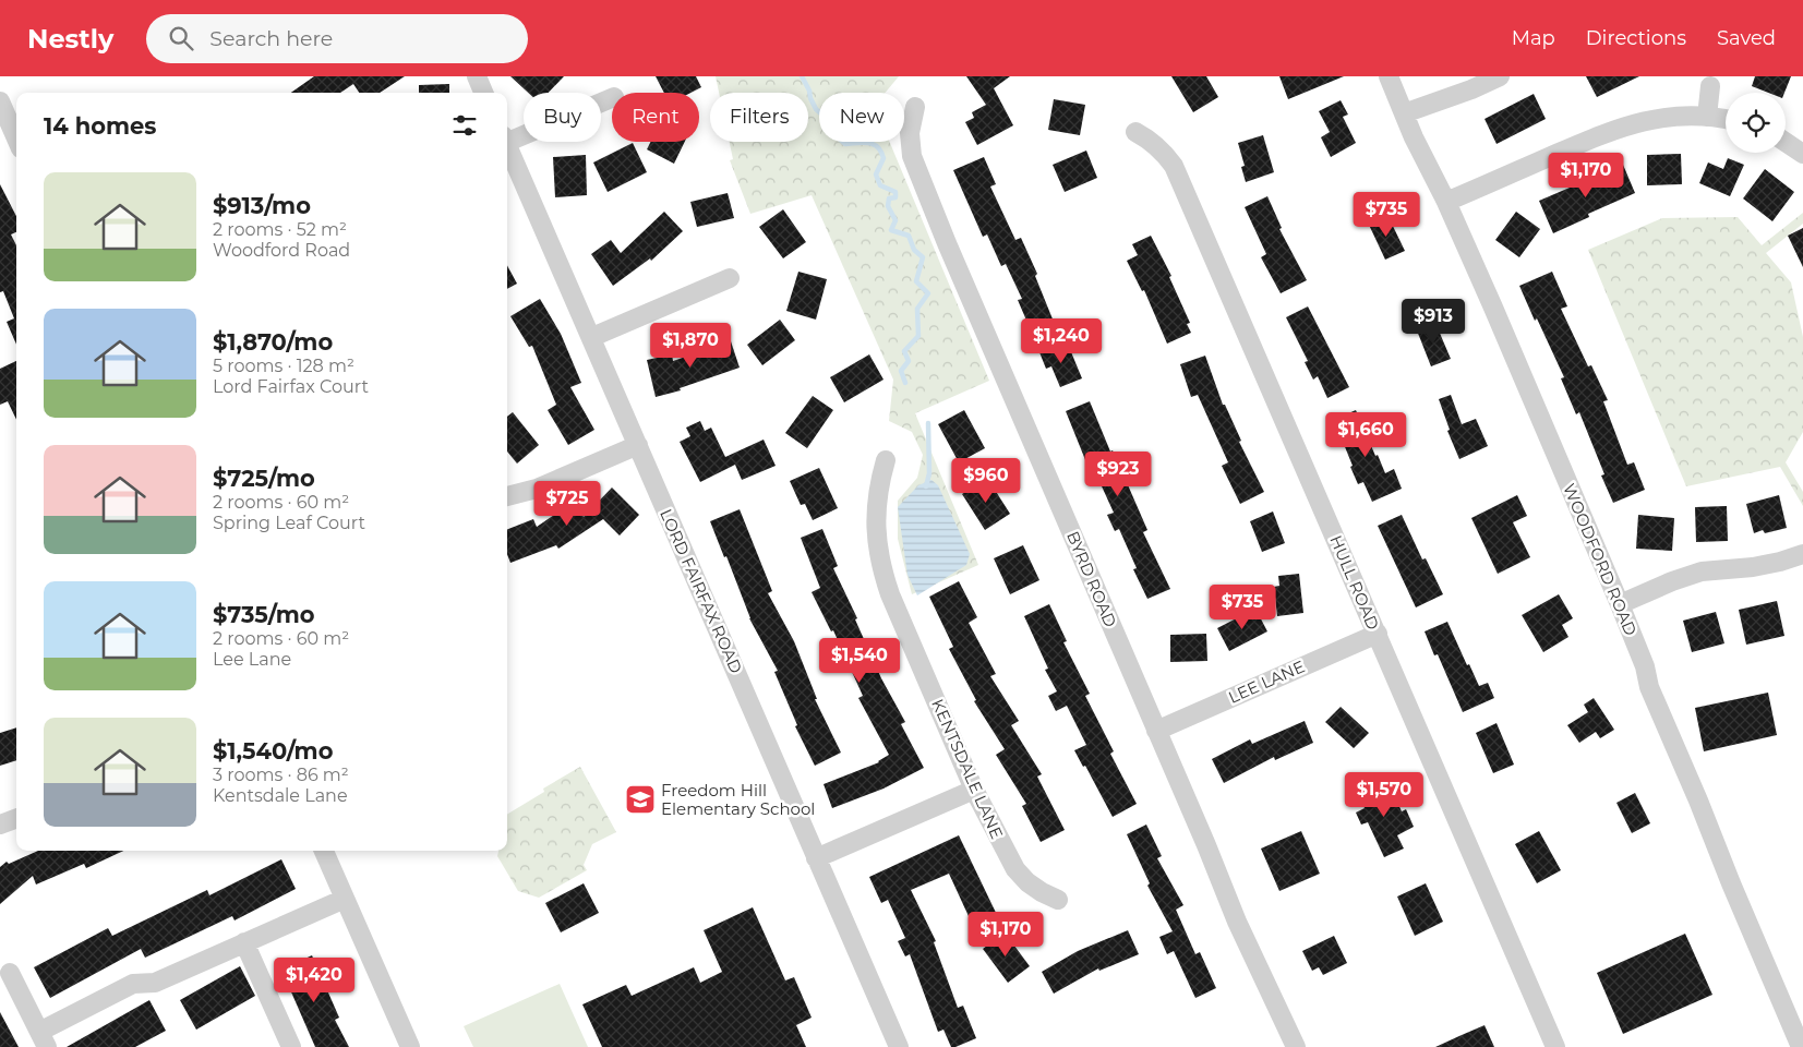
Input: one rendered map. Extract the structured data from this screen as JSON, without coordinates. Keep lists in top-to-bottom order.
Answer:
{
  "streets": {
    "street": [
      "WOODFORD ROAD",
      "BYRD ROAD",
      "HULL ROAD",
      "LORD FAIRFAX ROAD",
      "LEE LANE",
      "KENTSDALE LANE"
    ]
  },
  "crossings": [
    ["BYRD ROAD", "LEE LANE"],
    ["HULL ROAD", "LEE LANE"]
  ],
  "places": {
    "school or university": ["Freedom Hill Elementary School"]
  },
  "page": {
    "header": "Nestly",
    "search": "Search here",
    "nav": ["Map", "Directions", "Saved"],
    "chip": [
      "Buy",
      "Rent",
      "Filters",
      "New"
    ],
    "heading": "14 homes",
    "price": [
      "$1,170",
      "$735",
      "$913",
      "$1,240",
      "$1,870",
      "$1,660",
      "$923",
      "$960",
      "$725",
      "$735",
      "$1,540",
      "$1,570",
      "$1,170",
      "$1,420"
    ],
    "list": [
      {
        "name": "$913/mo",
        "note": "2 rooms · 52 m² · Woodford Road"
      },
      {
        "name": "$1,870/mo",
        "note": "5 rooms · 128 m² · Lord Fairfax Court"
      },
      {
        "name": "$725/mo",
        "note": "2 rooms · 60 m² · Spring Leaf Court"
      },
      {
        "name": "$735/mo",
        "note": "2 rooms · 60 m² · Lee Lane"
      },
      {
        "name": "$1,540/mo",
        "note": "3 rooms · 86 m² · Kentsdale Lane"
      }
    ]
  }
}
